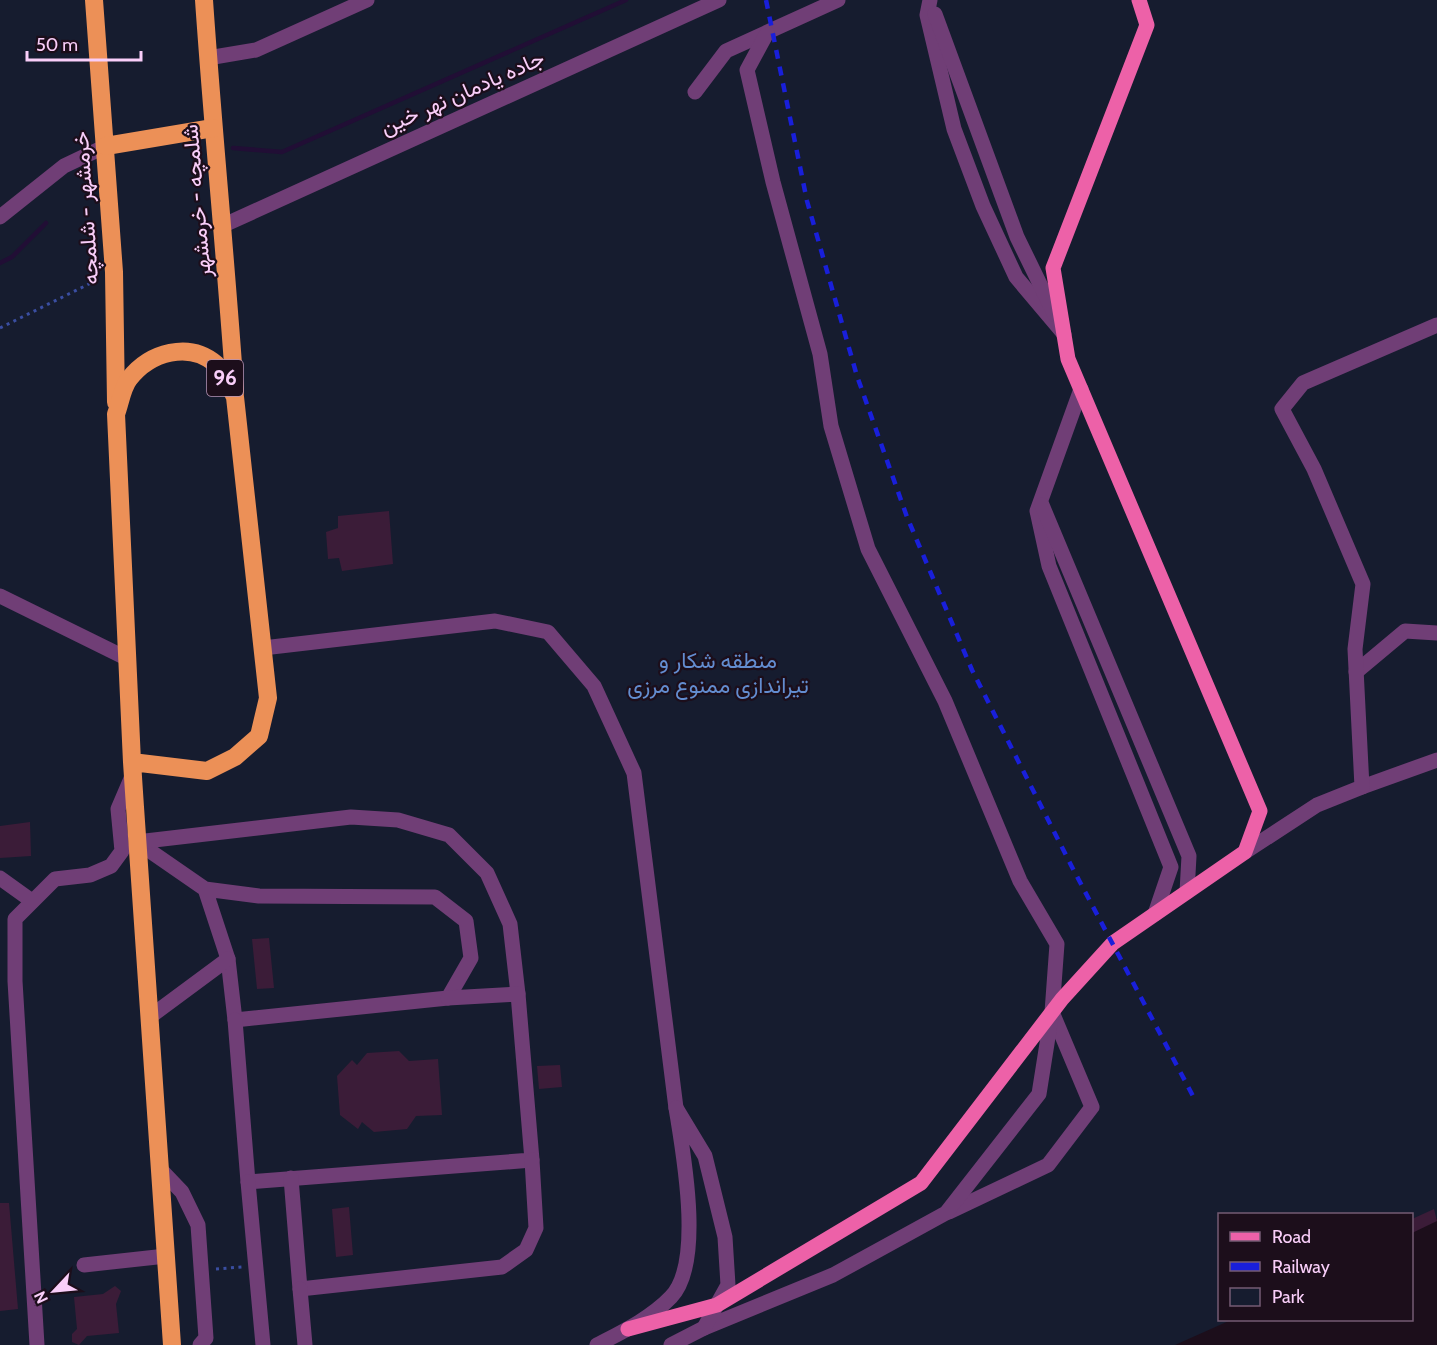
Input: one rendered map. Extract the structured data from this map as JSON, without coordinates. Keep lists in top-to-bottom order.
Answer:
{
  "streets": {
    "highway": ["شلمچه - خرمشهر", "خرمشهر - شلمچه", "96"],
    "street": ["جاده یادمان نهر خین"]
  },
  "crossings": [
    ["جاده یادمان نهر خین", "شلمچه - خرمشهر"],
    ["شلمچه - خرمشهر", "96"],
    ["خرمشهر - شلمچه", "96"]
  ],
  "parks": ["منطقه شکار و تیراندازی ممنوع مرزی"],
  "legend": ["Road", "Railway", "Park"],
  "scale_bar": "50 m",
  "north": "bottom left"
}
